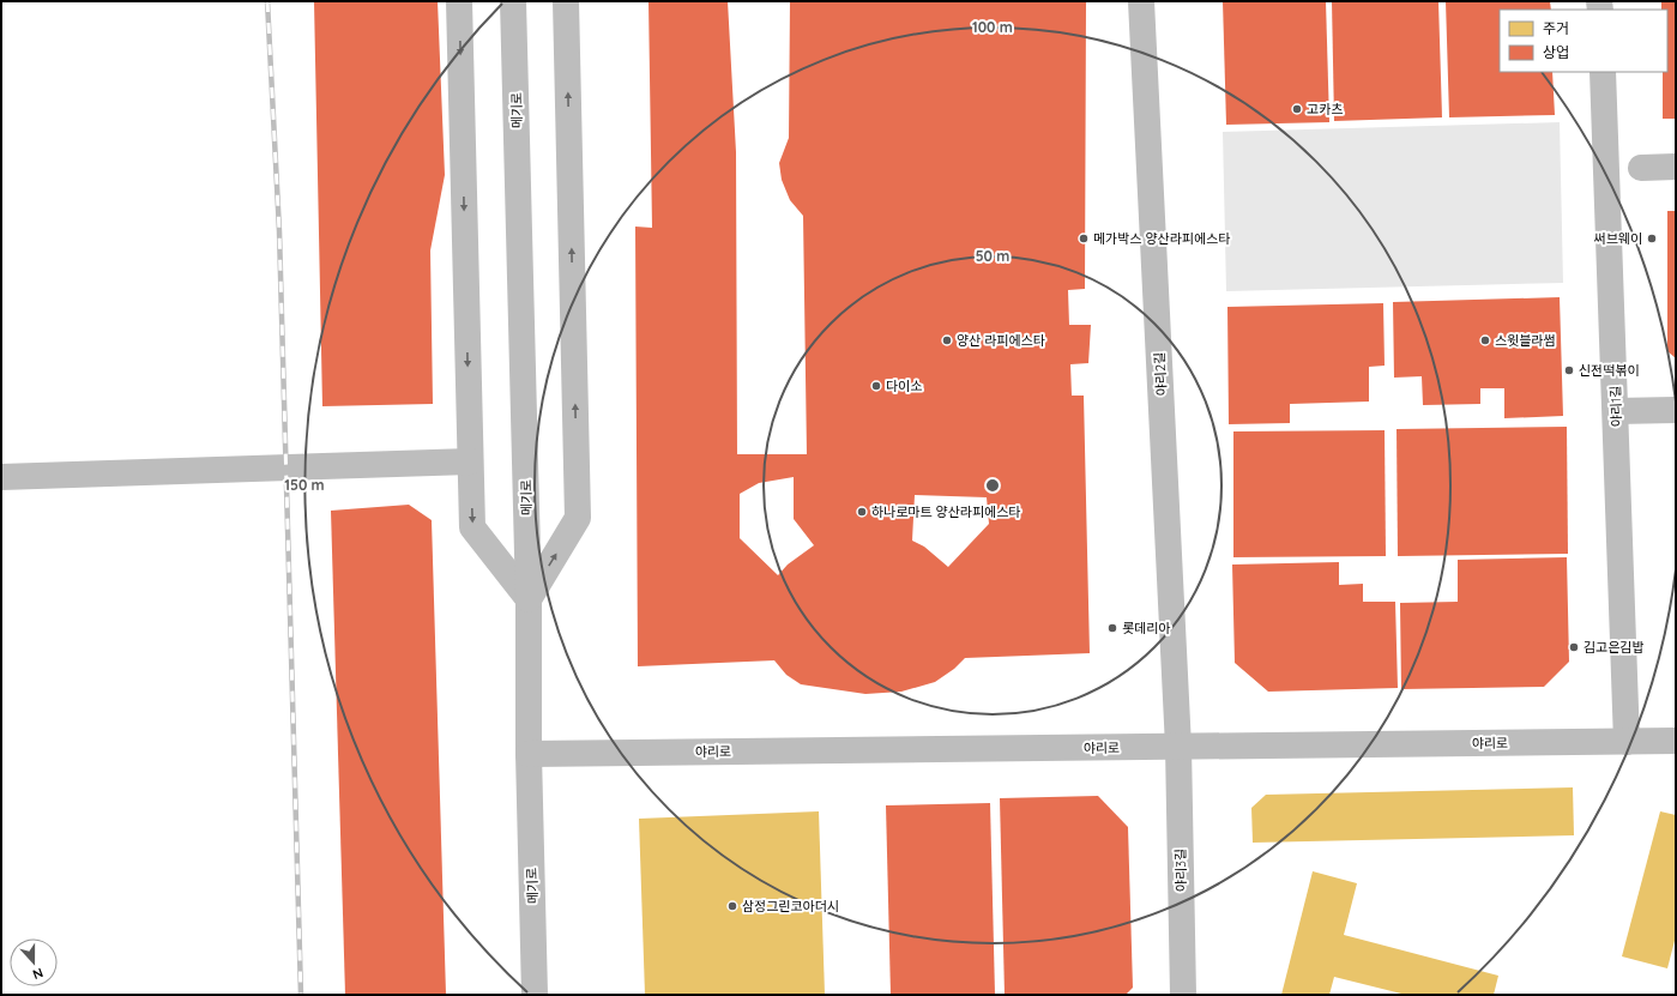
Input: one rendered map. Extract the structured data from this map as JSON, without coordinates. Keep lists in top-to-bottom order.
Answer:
{
  "streets": {
    "street": [
      "메기로",
      "야리2길",
      "야리1길",
      "야리로",
      "야리3길"
    ]
  },
  "crossings": [
    ["메기로", "야리로"],
    ["야리2길", "야리로"],
    ["야리2길", "야리3길"],
    ["야리1길", "야리로"],
    ["야리로", "야리3길"]
  ],
  "places": [
    "고카츠",
    "메가박스 양산라피에스타",
    "써브웨이",
    "양산 라피에스타",
    "스윗블라썸",
    "신전떡볶이",
    "다이소",
    "하나로마트 양산라피에스타",
    "롯데리아",
    "김고은김밥",
    "삼정그린코아더시"
  ],
  "legend": ["주거", "상업"],
  "north": "bottom",
  "rings": ["100 m", "50 m", "150 m"]
}
